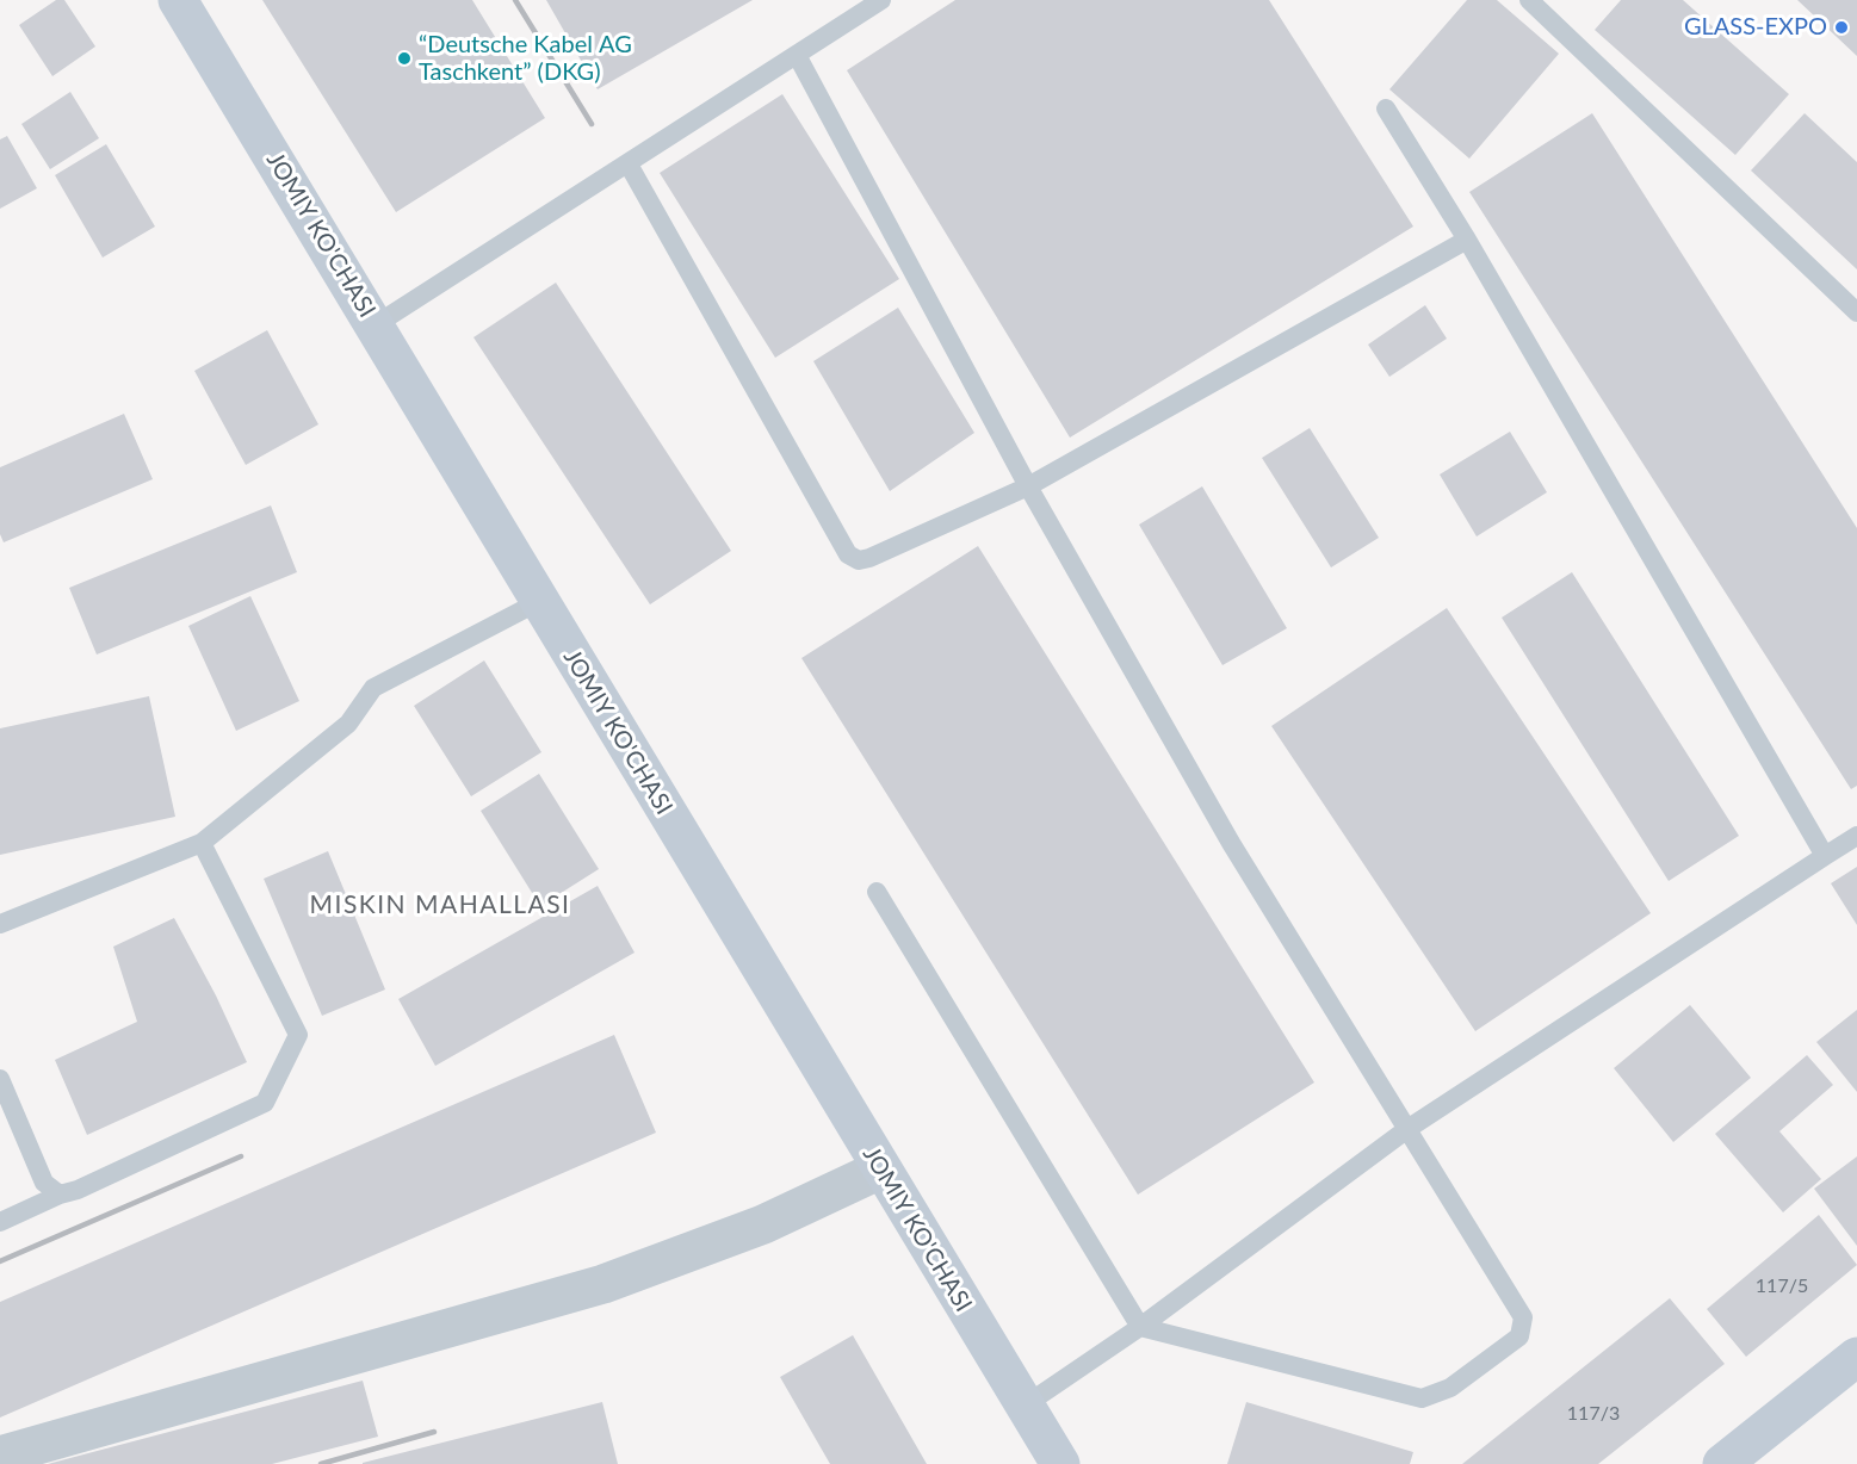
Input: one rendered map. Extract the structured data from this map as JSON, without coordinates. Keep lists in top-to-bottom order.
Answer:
{
  "streets": {
    "street": ["JOMIY KO'CHASI"]
  },
  "districts": ["MISKIN MAHALLASI"],
  "places": ["GLASS-EXPO", "“Deutsche Kabel AG Taschkent” (DKG)"],
  "house_numbers": ["117/5", "117/3"]
}
